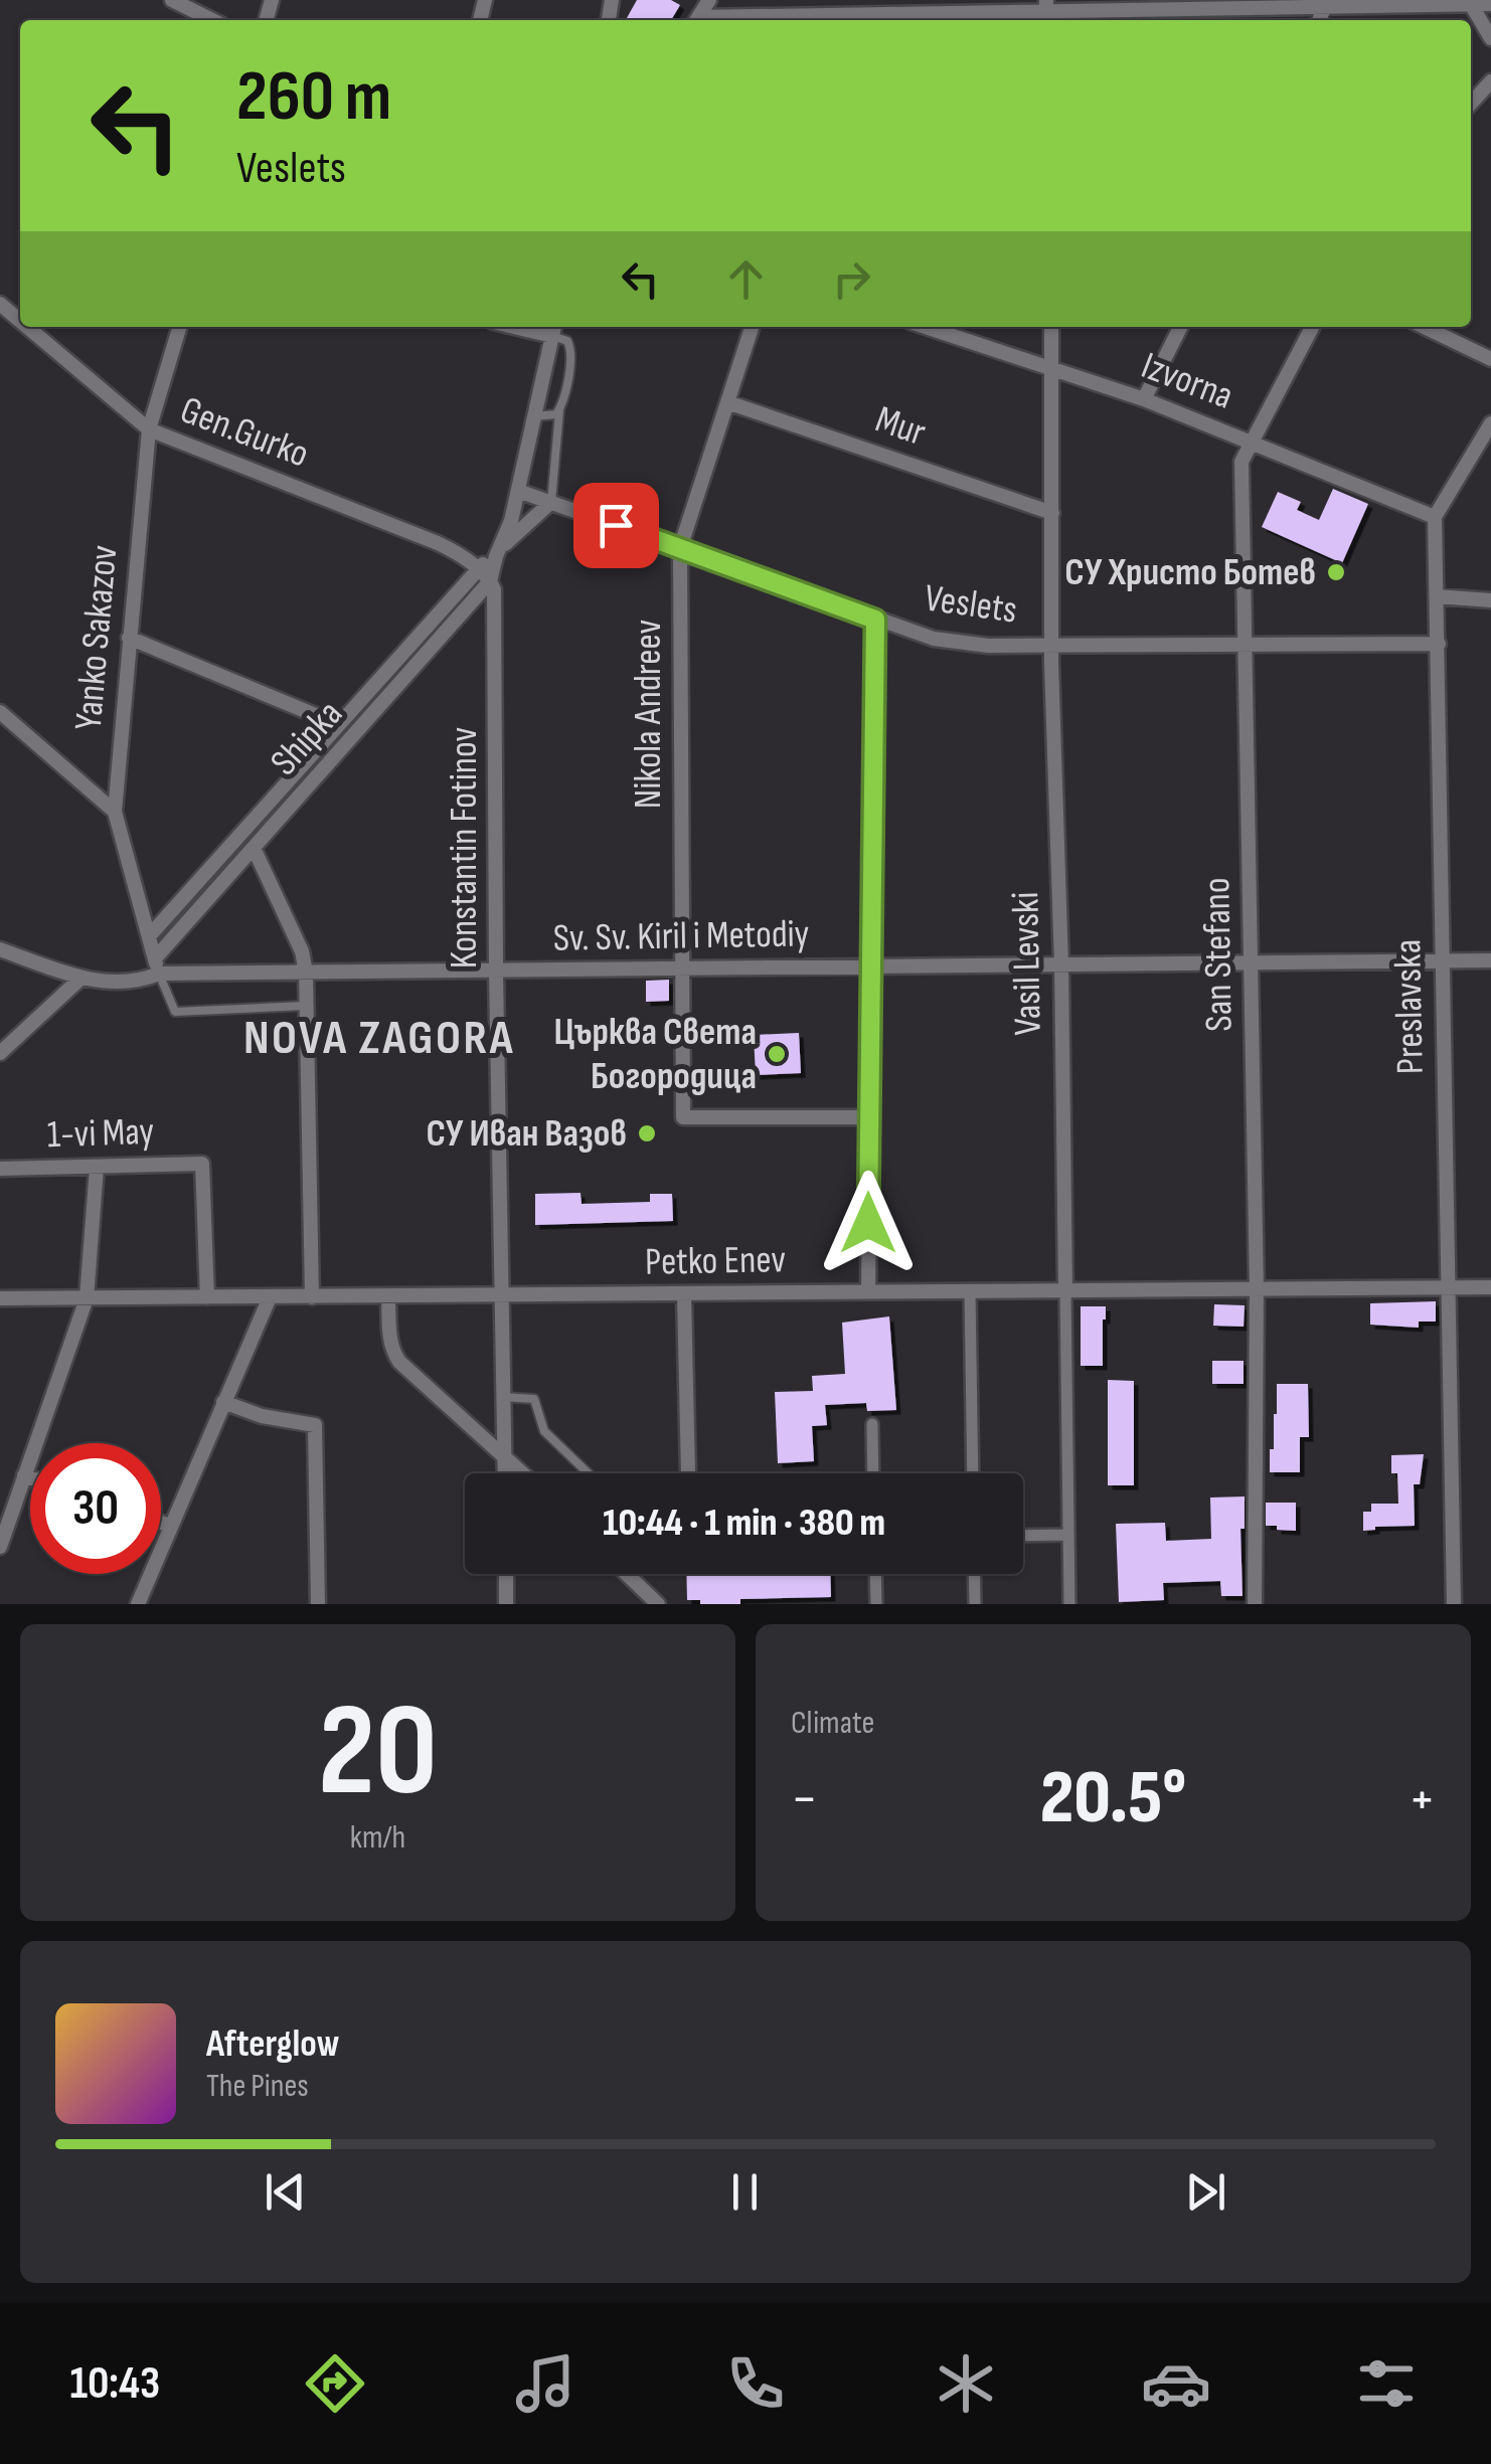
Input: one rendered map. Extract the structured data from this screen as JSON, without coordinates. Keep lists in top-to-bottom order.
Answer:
{
  "streets": {
    "street": [
      "Izvorna",
      "Mur",
      "Gen.Gurko",
      "Veslets",
      "Yanko Sakazov",
      "Nikola Andreev",
      "Shipka",
      "Konstantin Fotinov",
      "Sv. Sv. Kiril i Metodiy",
      "San Stefano",
      "Vasil Levski",
      "Preslavska",
      "1-vi May",
      "Petko Enev"
    ]
  },
  "crossings": [
    ["Izvorna", "San Stefano"],
    ["Izvorna", "Vasil Levski"],
    ["Izvorna", "Preslavska"],
    ["Mur", "Nikola Andreev"],
    ["Mur", "Vasil Levski"],
    ["Gen.Gurko", "Yanko Sakazov"],
    ["Gen.Gurko", "Shipka"],
    ["Gen.Gurko", "Konstantin Fotinov"],
    ["Veslets", "Nikola Andreev"],
    ["Veslets", "Shipka"],
    ["Veslets", "San Stefano"],
    ["Veslets", "Vasil Levski"],
    ["Veslets", "Preslavska"],
    ["Yanko Sakazov", "Shipka"],
    ["Yanko Sakazov", "Sv. Sv. Kiril i Metodiy"],
    ["Nikola Andreev", "Sv. Sv. Kiril i Metodiy"],
    ["Shipka", "Konstantin Fotinov"],
    ["Shipka", "Sv. Sv. Kiril i Metodiy"],
    ["Konstantin Fotinov", "Sv. Sv. Kiril i Metodiy"],
    ["Konstantin Fotinov", "Petko Enev"],
    ["Sv. Sv. Kiril i Metodiy", "San Stefano"],
    ["Sv. Sv. Kiril i Metodiy", "Vasil Levski"],
    ["Sv. Sv. Kiril i Metodiy", "Preslavska"],
    ["San Stefano", "Petko Enev"],
    ["Vasil Levski", "Petko Enev"],
    ["Preslavska", "Petko Enev"],
    ["1-vi May", "Petko Enev"]
  ],
  "districts": ["NOVA ZAGORA"],
  "places": ["СУ Христо Ботев", "Църква Света Богородица", "СУ Иван Вазов"],
  "page": {
    "turn": ["260 m", "Veslets"],
    "limit": "30",
    "trip": "10:44 · 1 min · 380 m",
    "tile": [
      ["20", "km/h"],
      "Climate"
    ],
    "heat": ["−", "20.5°", "+"],
    "song": ["Afterglow", "The Pines"],
    "tabs": "10:43"
  }
}
